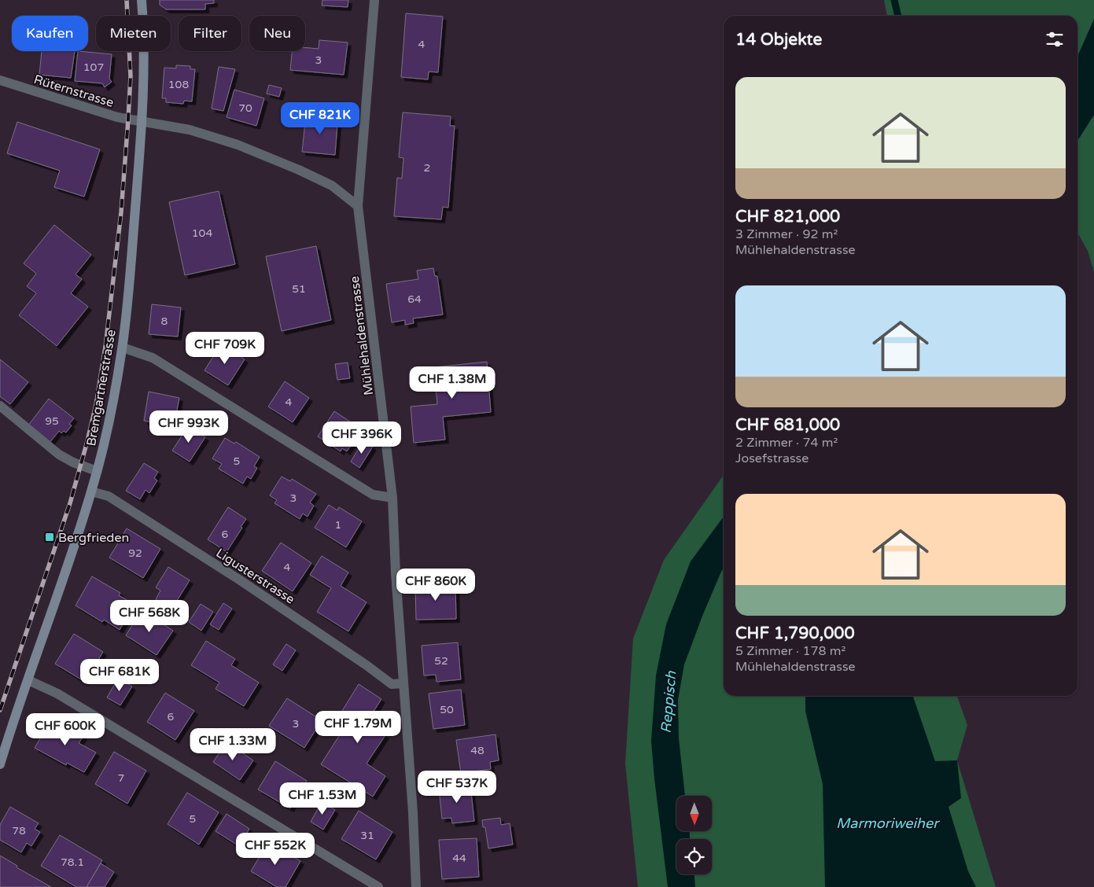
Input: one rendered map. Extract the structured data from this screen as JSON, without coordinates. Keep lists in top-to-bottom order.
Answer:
{
  "streets": {
    "main road": ["Bremgartnerstrasse"],
    "street": ["Rüternstrasse", "Mühlehaldenstrasse", "Ligusterstrasse"]
  },
  "crossings": [
    ["Rüternstrasse", "Bremgartnerstrasse"],
    ["Mühlehaldenstrasse", "Ligusterstrasse"],
    ["Bremgartnerstrasse", "Ligusterstrasse"]
  ],
  "water": ["Reppisch", "Marmoriweiher"],
  "places": {
    "transit": ["Bergfrieden"]
  },
  "house_numbers": [
    "4",
    "3",
    "107",
    "108",
    "70",
    "2",
    "104",
    "51",
    "64",
    "8",
    "4",
    "95",
    "5",
    "3",
    "1",
    "6",
    "92",
    "4",
    "52",
    "50",
    "6",
    "3",
    "48",
    "7",
    "5",
    "78",
    "31",
    "44",
    "78.1"
  ],
  "north": "bottom",
  "page": {
    "chip": [
      "Kaufen",
      "Mieten",
      "Filter",
      "Neu"
    ],
    "heading": "14 Objekte",
    "list": [
      {
        "name": "CHF 821,000",
        "note": "3 Zimmer · 92 m² · Mühlehaldenstrasse"
      },
      {
        "name": "CHF 681,000",
        "note": "2 Zimmer · 74 m² · Josefstrasse"
      },
      {
        "name": "CHF 1,790,000",
        "note": "5 Zimmer · 178 m² · Mühlehaldenstrasse"
      }
    ],
    "price": [
      "CHF 821K",
      "CHF 709K",
      "CHF 1.38M",
      "CHF 993K",
      "CHF 396K",
      "CHF 860K",
      "CHF 568K",
      "CHF 681K",
      "CHF 1.79M",
      "CHF 600K",
      "CHF 1.33M",
      "CHF 537K",
      "CHF 1.53M",
      "CHF 552K"
    ]
  }
}
